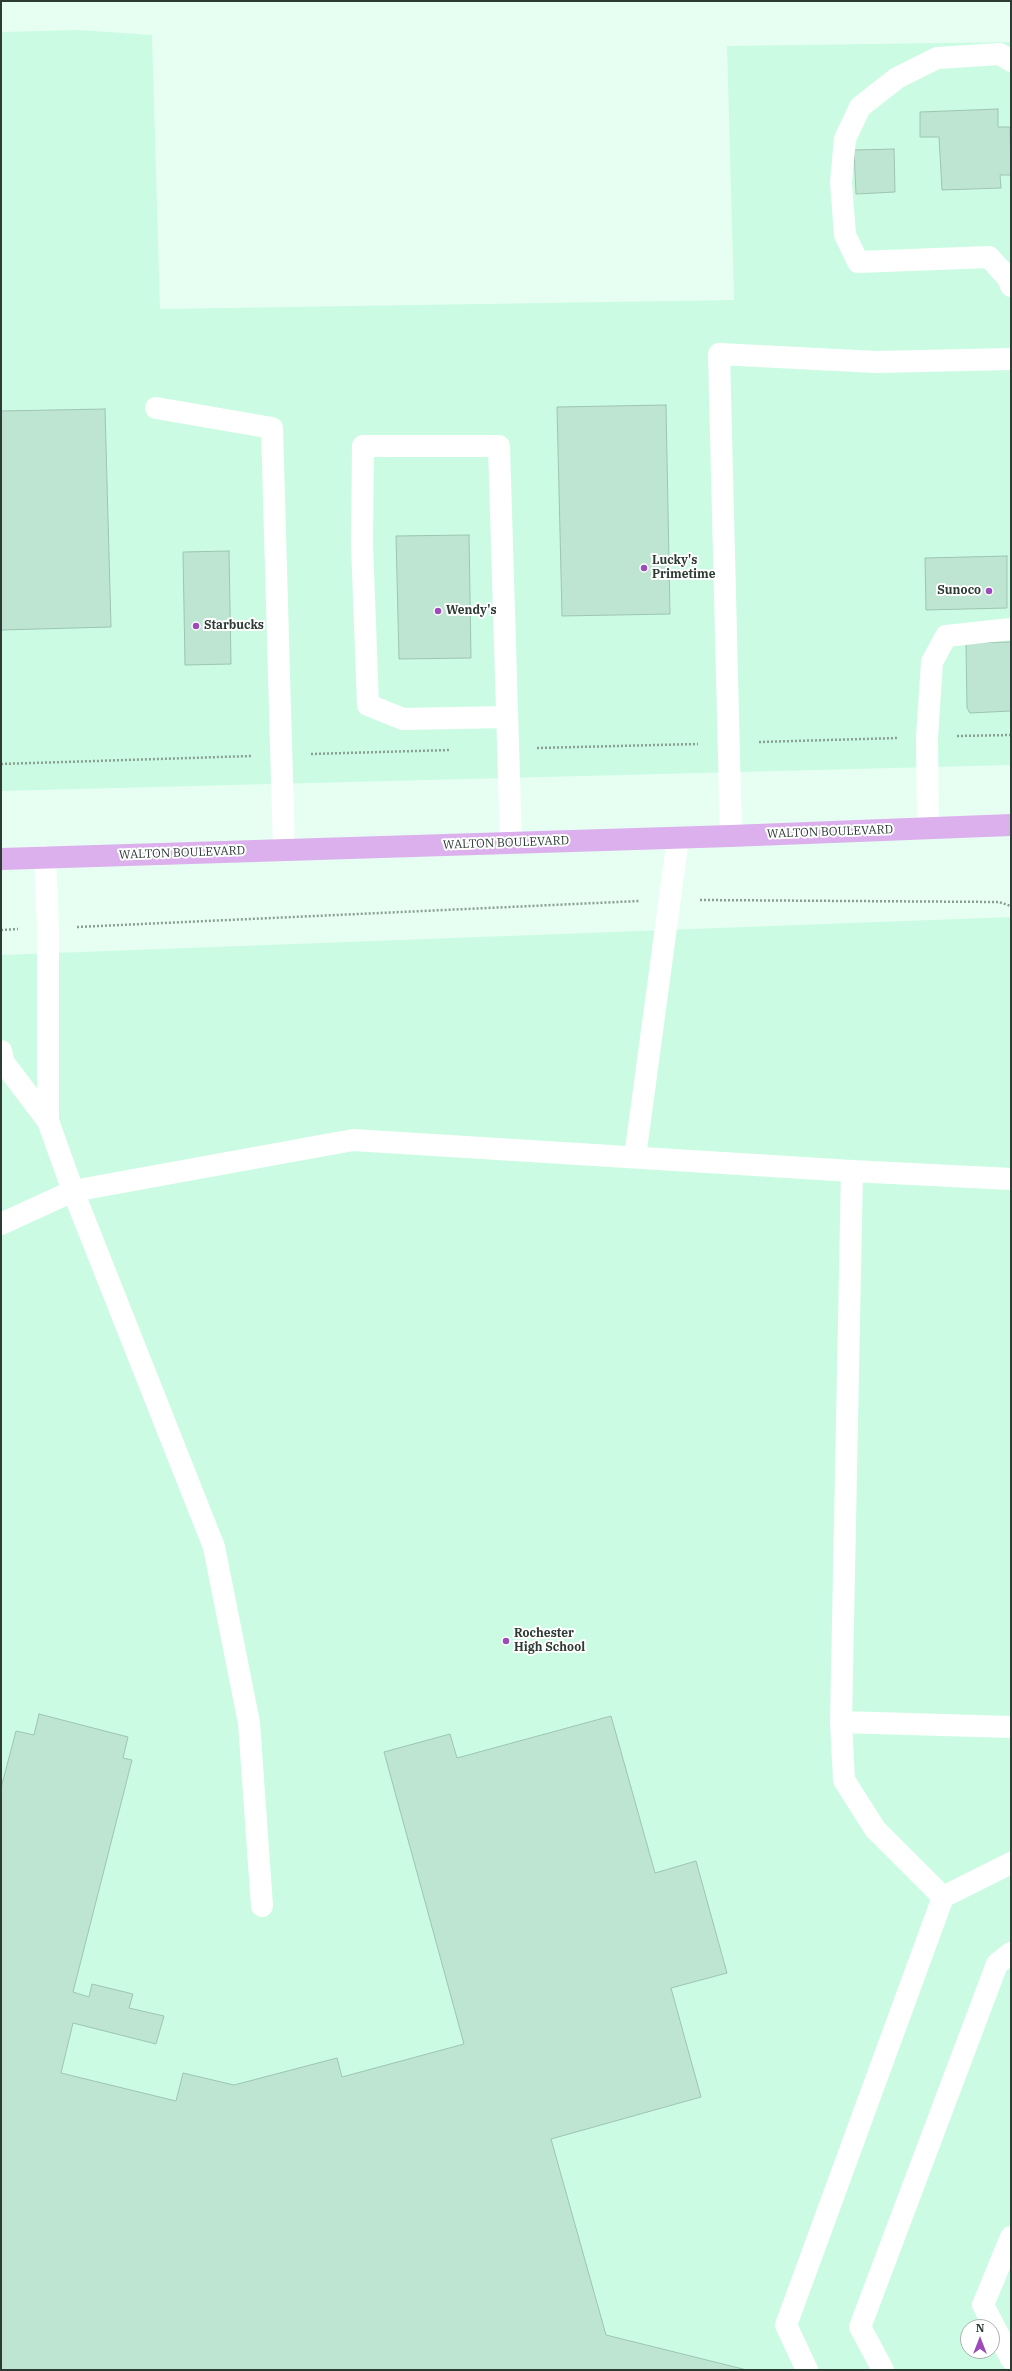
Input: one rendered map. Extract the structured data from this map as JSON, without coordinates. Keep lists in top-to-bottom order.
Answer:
{
  "streets": {
    "main road": ["WALTON BOULEVARD"]
  },
  "places": [
    "Lucky's Primetime",
    "Sunoco",
    "Wendy's",
    "Starbucks",
    "Rochester High School"
  ],
  "north": "top"
}
